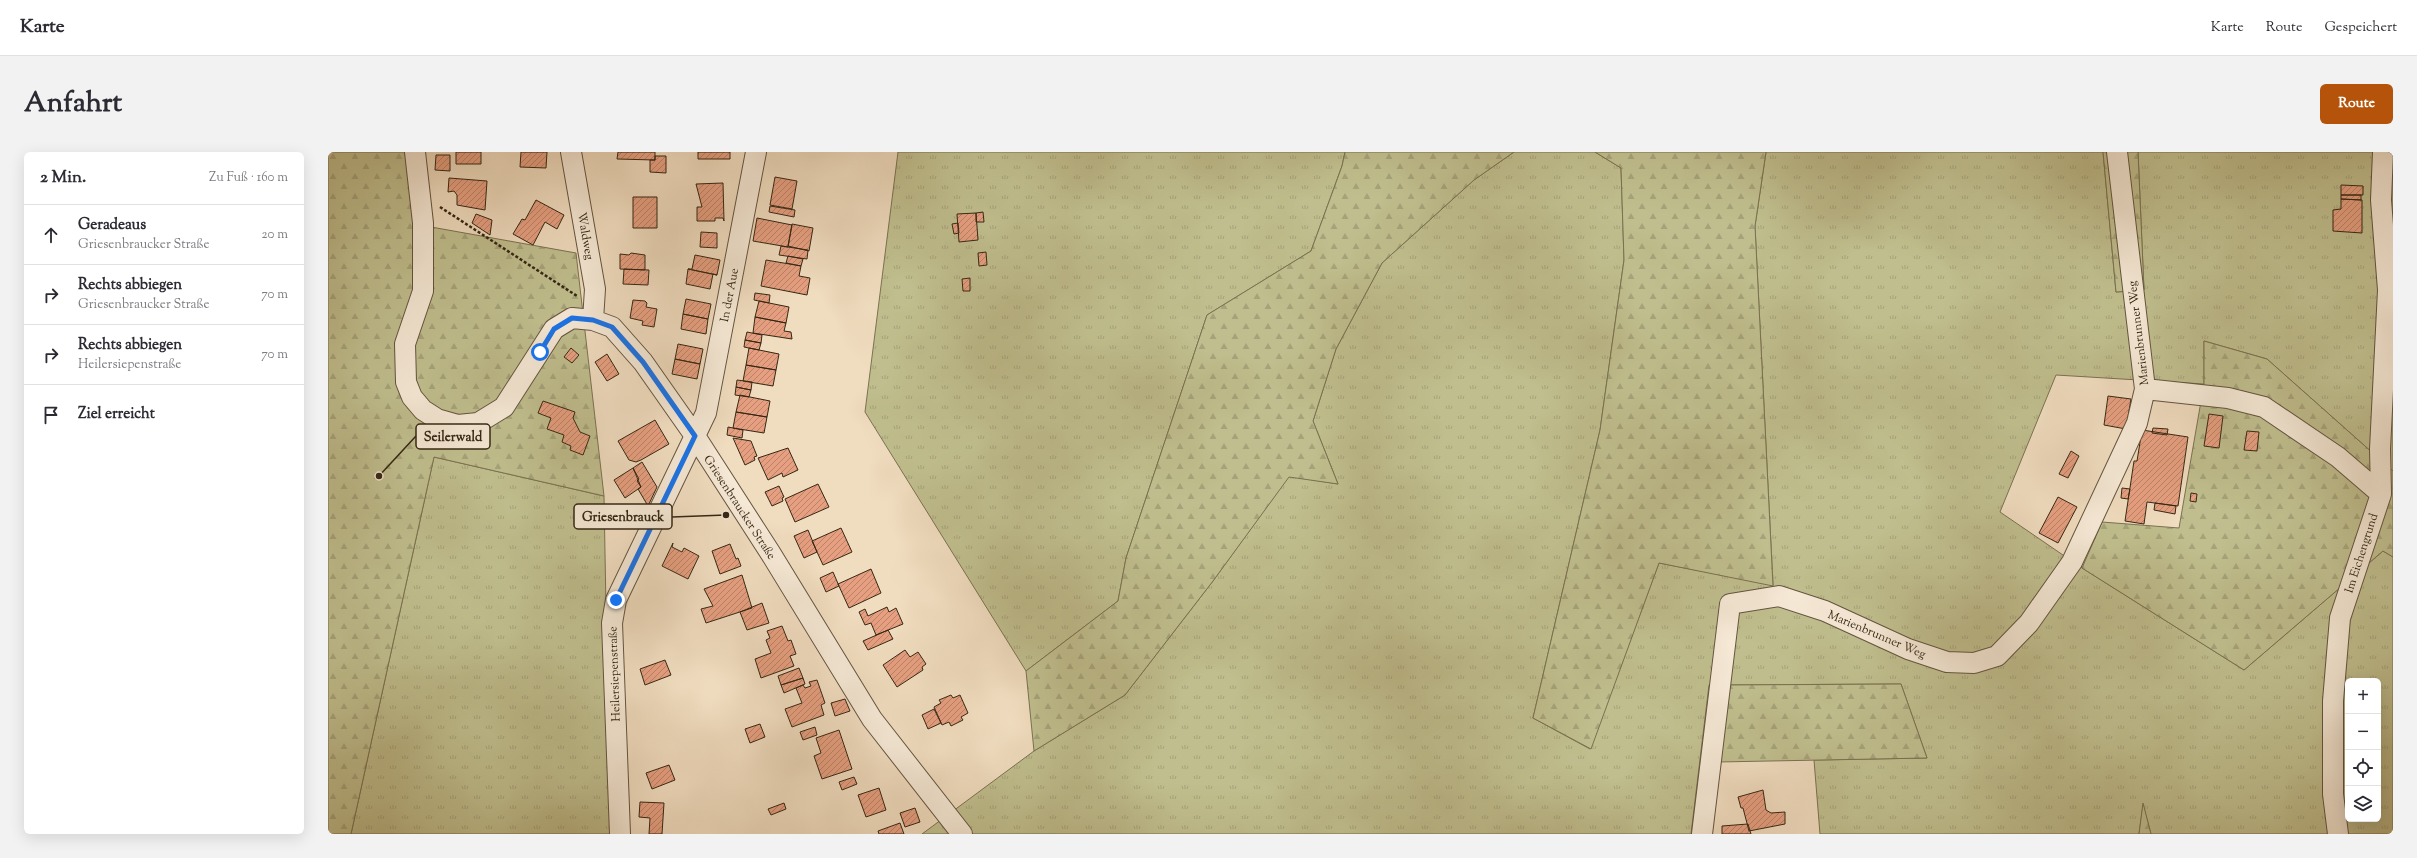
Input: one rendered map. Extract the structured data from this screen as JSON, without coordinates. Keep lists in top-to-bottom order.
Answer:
{
  "streets": {
    "street": [
      "Waldweg",
      "In der Aue",
      "Marienbrunner Weg",
      "Griesenbraucker Straße",
      "Im Eichengrund",
      "Heilersiepenstraße"
    ]
  },
  "crossings": [
    ["Waldweg", "Griesenbraucker Straße"],
    ["In der Aue", "Griesenbraucker Straße"],
    ["In der Aue", "Heilersiepenstraße"],
    ["Griesenbraucker Straße", "Heilersiepenstraße"]
  ],
  "places": ["Seilerwald", "Griesenbrauck"],
  "page": {
    "header": "Karte",
    "nav": ["Karte", "Route", "Gespeichert"],
    "title": "Anfahrt",
    "buttons": "Route",
    "heading": ["2 Min.", "Zu Fuß · 160 m"],
    "list": [
      ["Geradeaus", "Griesenbraucker Straße", "20 m"],
      ["Rechts abbiegen", "Griesenbraucker Straße", "70 m"],
      ["Rechts abbiegen", "Heilersiepenstraße", "70 m"],
      "Ziel erreicht"
    ],
    "map_buttons": ["+", "−"]
  }
}
